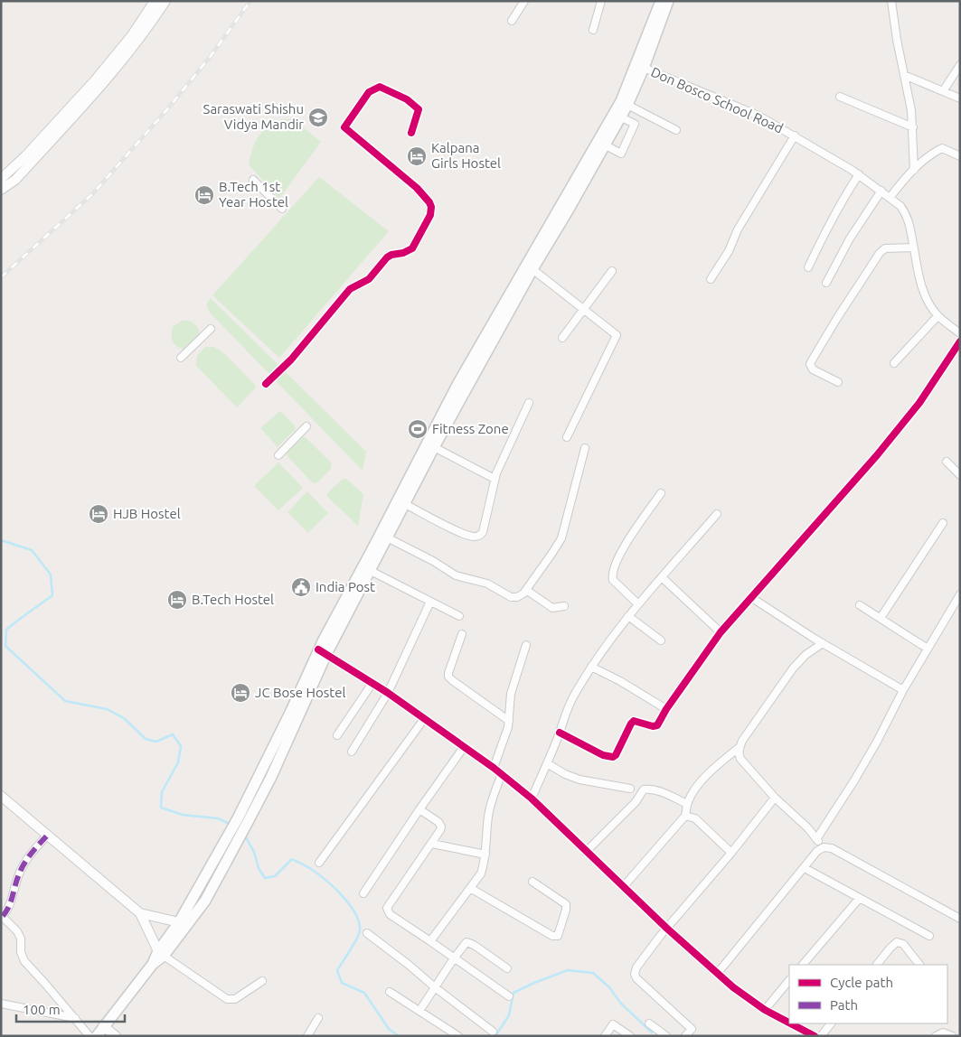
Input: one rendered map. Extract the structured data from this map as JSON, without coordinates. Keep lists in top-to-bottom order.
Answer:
{
  "streets": {
    "street": ["Don Bosco School Road"]
  },
  "places": {
    "school or university": ["Saraswati Shishu Vidya Mandir"],
    "hotel": [
      "Kalpana Girls Hostel",
      "B.Tech 1st Year Hostel",
      "HJB Hostel",
      "B.Tech Hostel",
      "JC Bose Hostel"
    ],
    "sports": ["Fitness Zone"],
    "public building": ["India Post"]
  },
  "legend": ["Cycle path", "Path"],
  "scale_bar": "100 m"
}
